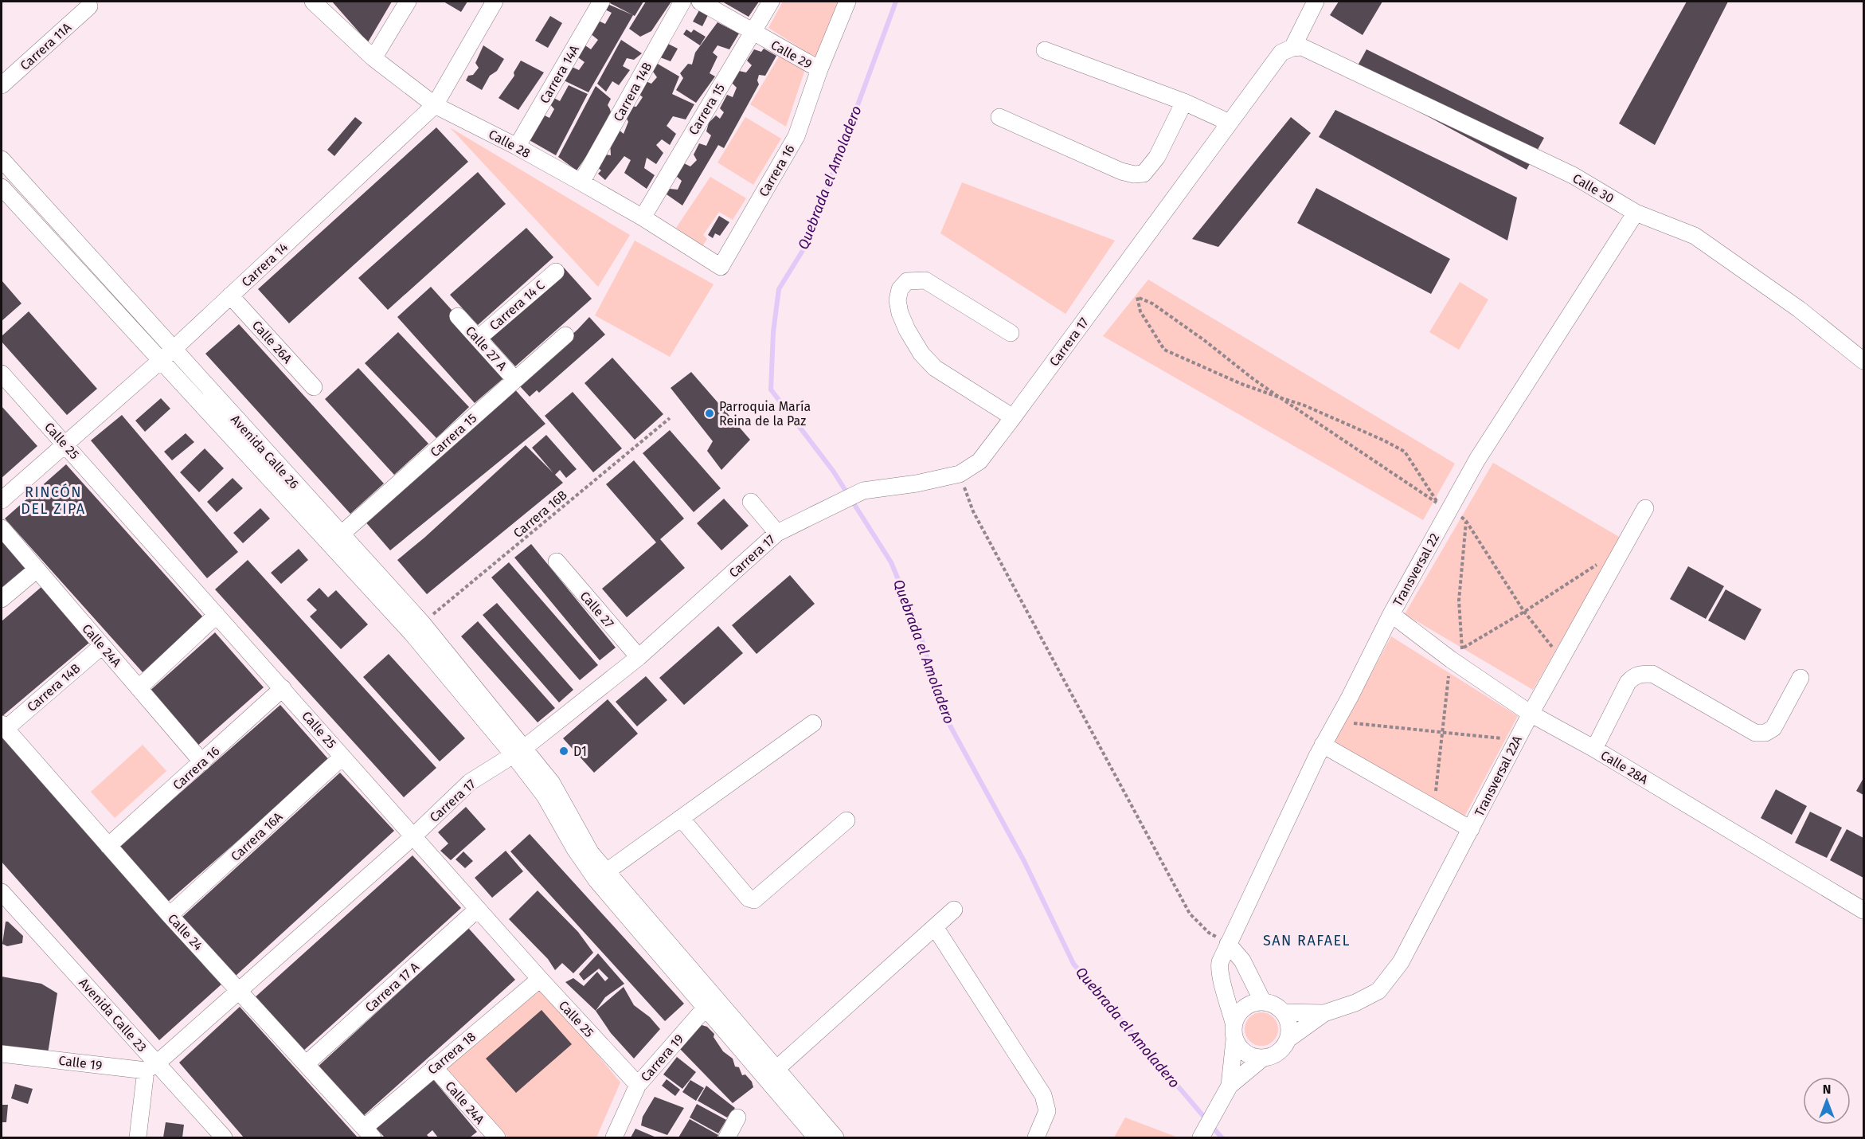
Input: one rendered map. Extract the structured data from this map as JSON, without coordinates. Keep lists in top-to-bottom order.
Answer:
{
  "streets": {
    "street": [
      "Carrera 11A",
      "Calle 29",
      "Carrera 14A",
      "Carrera 14B",
      "Carrera 15",
      "Calle 28",
      "Carrera 16",
      "Calle 30",
      "Carrera 14",
      "Carrera 14 C",
      "Calle 26A",
      "Carrera 17",
      "Calle 27 A",
      "Calle 25",
      "Avenida Calle 26",
      "Transversal 22",
      "Calle 27",
      "Calle 24A",
      "Calle 28A",
      "Transversal 22A",
      "Carrera 16A",
      "Calle 24",
      "Carrera 17 A",
      "Avenida Calle 23",
      "Carrera 18",
      "Carrera 19",
      "Calle 19"
    ],
    "path": ["Carrera 16B"]
  },
  "crossings": [
    ["Calle 29", "Carrera 15"],
    ["Calle 29", "Carrera 16"],
    ["Carrera 14A", "Calle 28"],
    ["Carrera 14B", "Calle 28"],
    ["Carrera 14B", "Calle 24A"],
    ["Carrera 14B", "Calle 24"],
    ["Carrera 15", "Calle 28"],
    ["Carrera 15", "Calle 27 A"],
    ["Carrera 15", "Avenida Calle 26"],
    ["Calle 28", "Carrera 16"],
    ["Calle 28", "Carrera 14"],
    ["Carrera 16", "Calle 25"],
    ["Carrera 16", "Calle 24A"],
    ["Carrera 16", "Calle 24"],
    ["Calle 30", "Carrera 17"],
    ["Calle 30", "Transversal 22"],
    ["Carrera 14", "Calle 26A"],
    ["Carrera 14", "Calle 25"],
    ["Carrera 14", "Avenida Calle 26"],
    ["Carrera 14 C", "Calle 27 A"],
    ["Carrera 17", "Calle 25"],
    ["Carrera 17", "Avenida Calle 26"],
    ["Carrera 17", "Calle 27"],
    ["Carrera 17", "Calle 24"],
    ["Carrera 17", "Avenida Calle 23"],
    ["Carrera 17", "Calle 19"],
    ["Calle 25", "Carrera 16A"],
    ["Calle 25", "Carrera 17 A"],
    ["Calle 25", "Carrera 18"],
    ["Calle 25", "Carrera 19"],
    ["Avenida Calle 26", "Carrera 16B"],
    ["Transversal 22", "Calle 28A"],
    ["Calle 24A", "Carrera 18"],
    ["Calle 28A", "Transversal 22A"],
    ["Carrera 16A", "Calle 24"],
    ["Calle 24", "Carrera 17 A"],
    ["Calle 24", "Carrera 18"],
    ["Avenida Calle 23", "Calle 19"]
  ],
  "districts": ["RINCÓN DEL ZIPA", "SAN RAFAEL"],
  "water": ["Quebrada el Amoladero"],
  "places": ["Parroquia María Reina de la Paz", "D1"],
  "north": "top"
}
